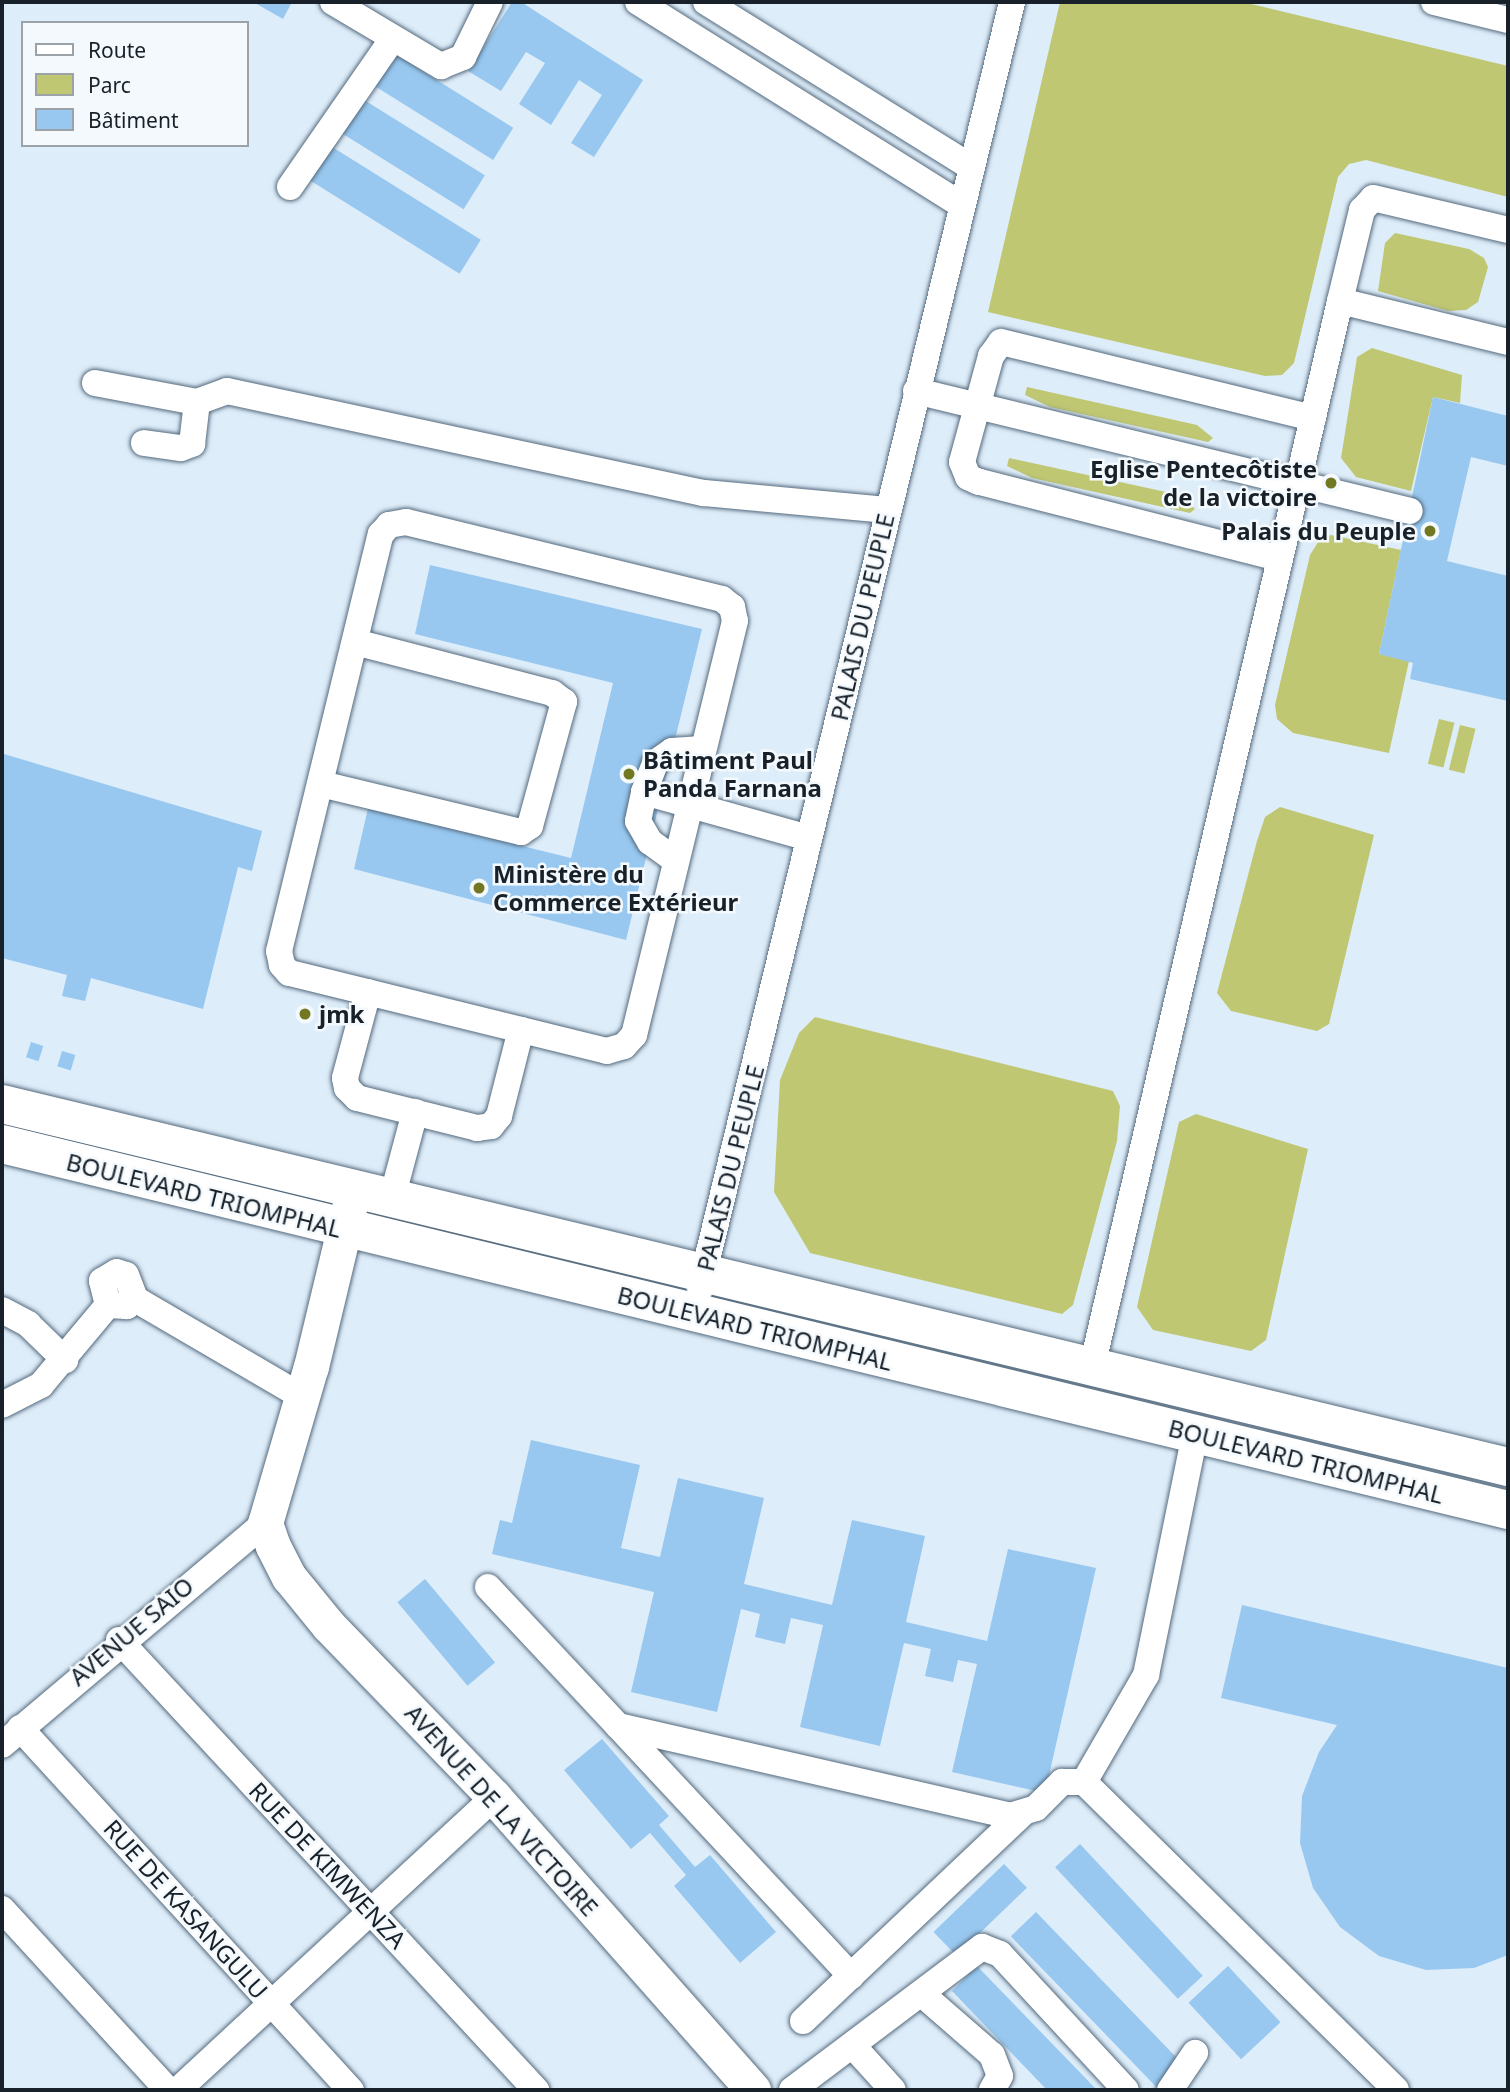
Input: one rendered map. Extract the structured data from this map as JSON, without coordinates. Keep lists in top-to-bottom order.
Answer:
{
  "streets": {
    "highway": ["BOULEVARD TRIOMPHAL"],
    "main road": ["AVENUE DE LA VICTOIRE"],
    "street": [
      "PALAIS DU PEUPLE",
      "AVENUE SAIO",
      "RUE DE KIMWENZA",
      "RUE DE KASANGULU"
    ]
  },
  "crossings": [
    ["PALAIS DU PEUPLE", "BOULEVARD TRIOMPHAL"],
    ["AVENUE SAIO", "AVENUE DE LA VICTOIRE"],
    ["AVENUE SAIO", "RUE DE KIMWENZA"],
    ["AVENUE SAIO", "RUE DE KASANGULU"]
  ],
  "places": [
    "Eglise Pentecôtiste de la victoire",
    "Palais du Peuple",
    "Bâtiment Paul Panda Farnana",
    "Ministère du Commerce Extérieur",
    "jmk"
  ],
  "legend": ["Route", "Parc", "Bâtiment"]
}
